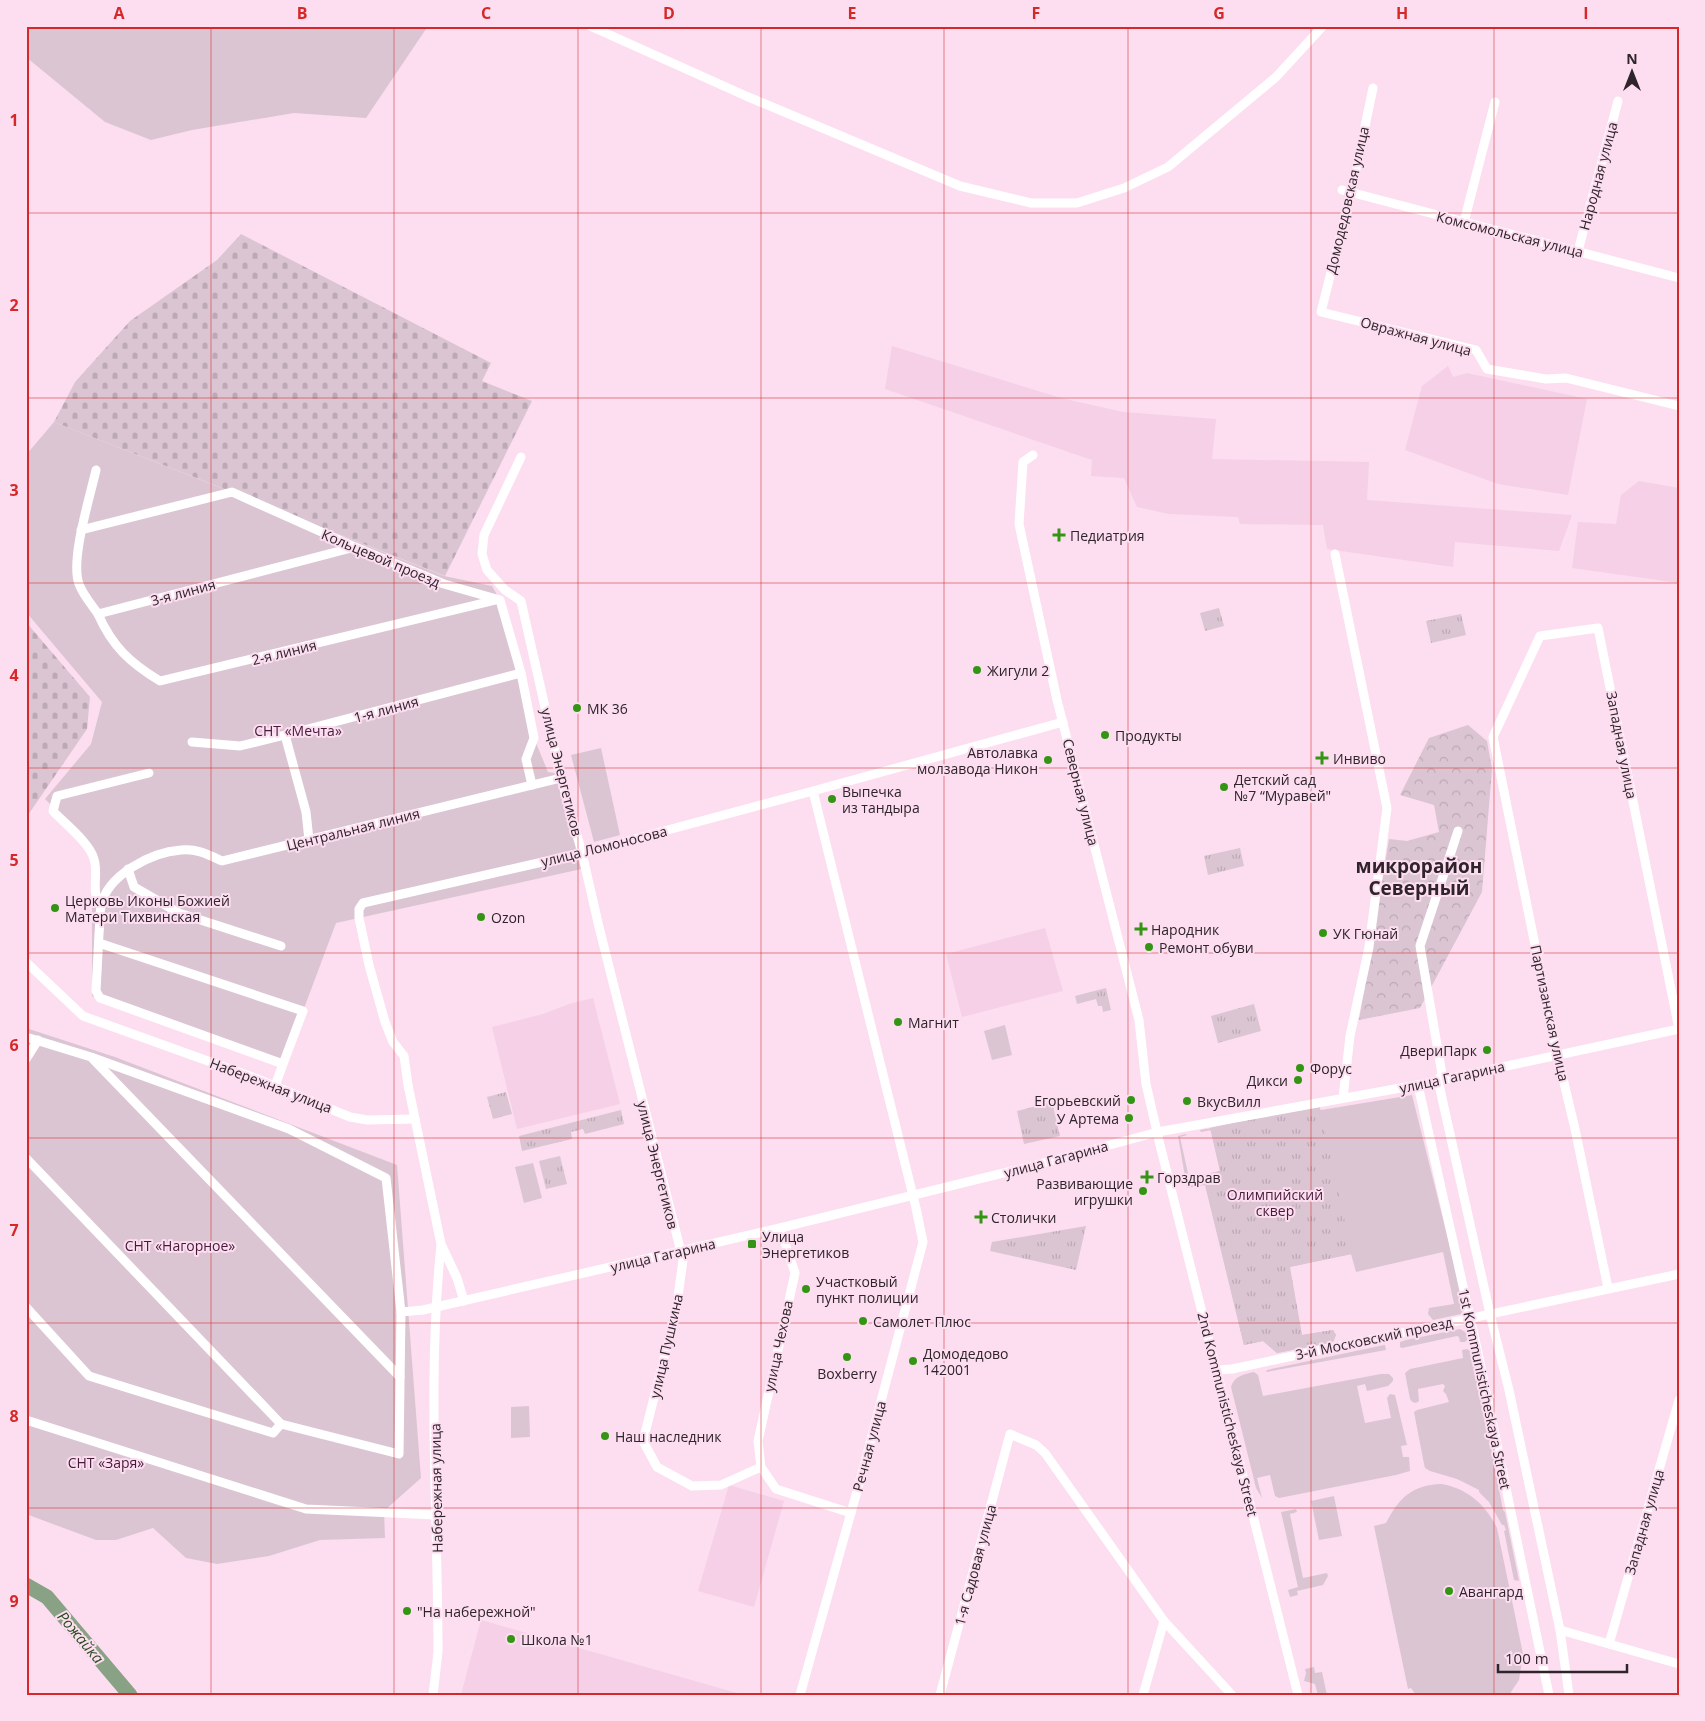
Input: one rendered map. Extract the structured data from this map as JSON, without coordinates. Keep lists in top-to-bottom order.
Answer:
{
  "streets": {
    "street": [
      "Народная улица",
      "Домодедовская улица",
      "Комсомольская улица",
      "Овражная улица",
      "Кольцевой проезд",
      "3-я линия",
      "2-я линия",
      "1-я линия",
      "Западная улица",
      "улица Энергетиков",
      "Северная улица",
      "Центральная линия",
      "улица Ломоносова",
      "Партизанская улица",
      "улица Гагарина",
      "Набережная улица",
      "3-й Московский проезд",
      "улица Пушкина",
      "улица Чехова",
      "1st Kommunisticheskaya Street",
      "2nd Kommunisticheskaya Street",
      "Речная улица",
      "1-я Садовая улица"
    ]
  },
  "crossings": [
    ["Народная улица", "Комсомольская улица"],
    ["Домодедовская улица", "Комсомольская улица"],
    ["Домодедовская улица", "Овражная улица"],
    ["Кольцевой проезд", "3-я линия"],
    ["Кольцевой проезд", "2-я линия"],
    ["3-я линия", "2-я линия"],
    ["Западная улица", "Партизанская улица"],
    ["Западная улица", "улица Гагарина"],
    ["улица Энергетиков", "Центральная линия"],
    ["улица Энергетиков", "улица Ломоносова"],
    ["улица Энергетиков", "улица Гагарина"],
    ["улица Энергетиков", "улица Пушкина"],
    ["Северная улица", "улица Ломоносова"],
    ["Северная улица", "улица Гагарина"],
    ["Северная улица", "2nd Kommunisticheskaya Street"],
    ["улица Ломоносова", "Набережная улица"],
    ["улица Ломоносова", "Речная улица"],
    ["Партизанская улица", "улица Гагарина"],
    ["Партизанская улица", "3-й Московский проезд"],
    ["улица Гагарина", "Набережная улица"],
    ["улица Гагарина", "улица Пушкина"],
    ["улица Гагарина", "улица Чехова"],
    ["улица Гагарина", "1st Kommunisticheskaya Street"],
    ["улица Гагарина", "2nd Kommunisticheskaya Street"],
    ["улица Гагарина", "Речная улица"],
    ["3-й Московский проезд", "1st Kommunisticheskaya Street"],
    ["3-й Московский проезд", "2nd Kommunisticheskaya Street"],
    ["улица Пушкина", "улица Чехова"]
  ],
  "districts": ["микрорайон Северный"],
  "water": ["Рожайка"],
  "parks": [
    "СНТ «Мечта»",
    "Олимпийский сквер",
    "СНТ «Нагорное»",
    "СНТ «Заря»"
  ],
  "places": {
    "health": [
      "Педиатрия",
      "Инвиво",
      "Народник",
      "Горздрав",
      "Столички"
    ],
    "other": [
      "Жигули 2",
      "МК 36",
      "Продукты",
      "Автолавка молзавода Никон",
      "Детский сад №7 “Муравей\"",
      "Выпечка из тандыра",
      "Церковь Иконы Божией Матери Тихвинская",
      "Ozon",
      "УК Гюнай",
      "Ремонт обуви",
      "Магнит",
      "ДвериПарк",
      "Форус",
      "Дикси",
      "Егорьевский",
      "ВкусВилл",
      "У Артема",
      "Развивающие игрушки",
      "Участковый пункт полиции",
      "Самолет Плюс",
      "Boxberry",
      "Домодедово 142001",
      "Наш наследник",
      "Авангард",
      "\"На набережной\"",
      "Школа №1"
    ],
    "transit": ["Улица Энергетиков"]
  },
  "scale_bar": "100 m",
  "north": "top",
  "grid": {
    "columns": [
      "A",
      "B",
      "C",
      "D",
      "E",
      "F",
      "G",
      "H",
      "I"
    ],
    "rows": [
      "1",
      "2",
      "3",
      "4",
      "5",
      "6",
      "7",
      "8",
      "9"
    ]
  }
}
